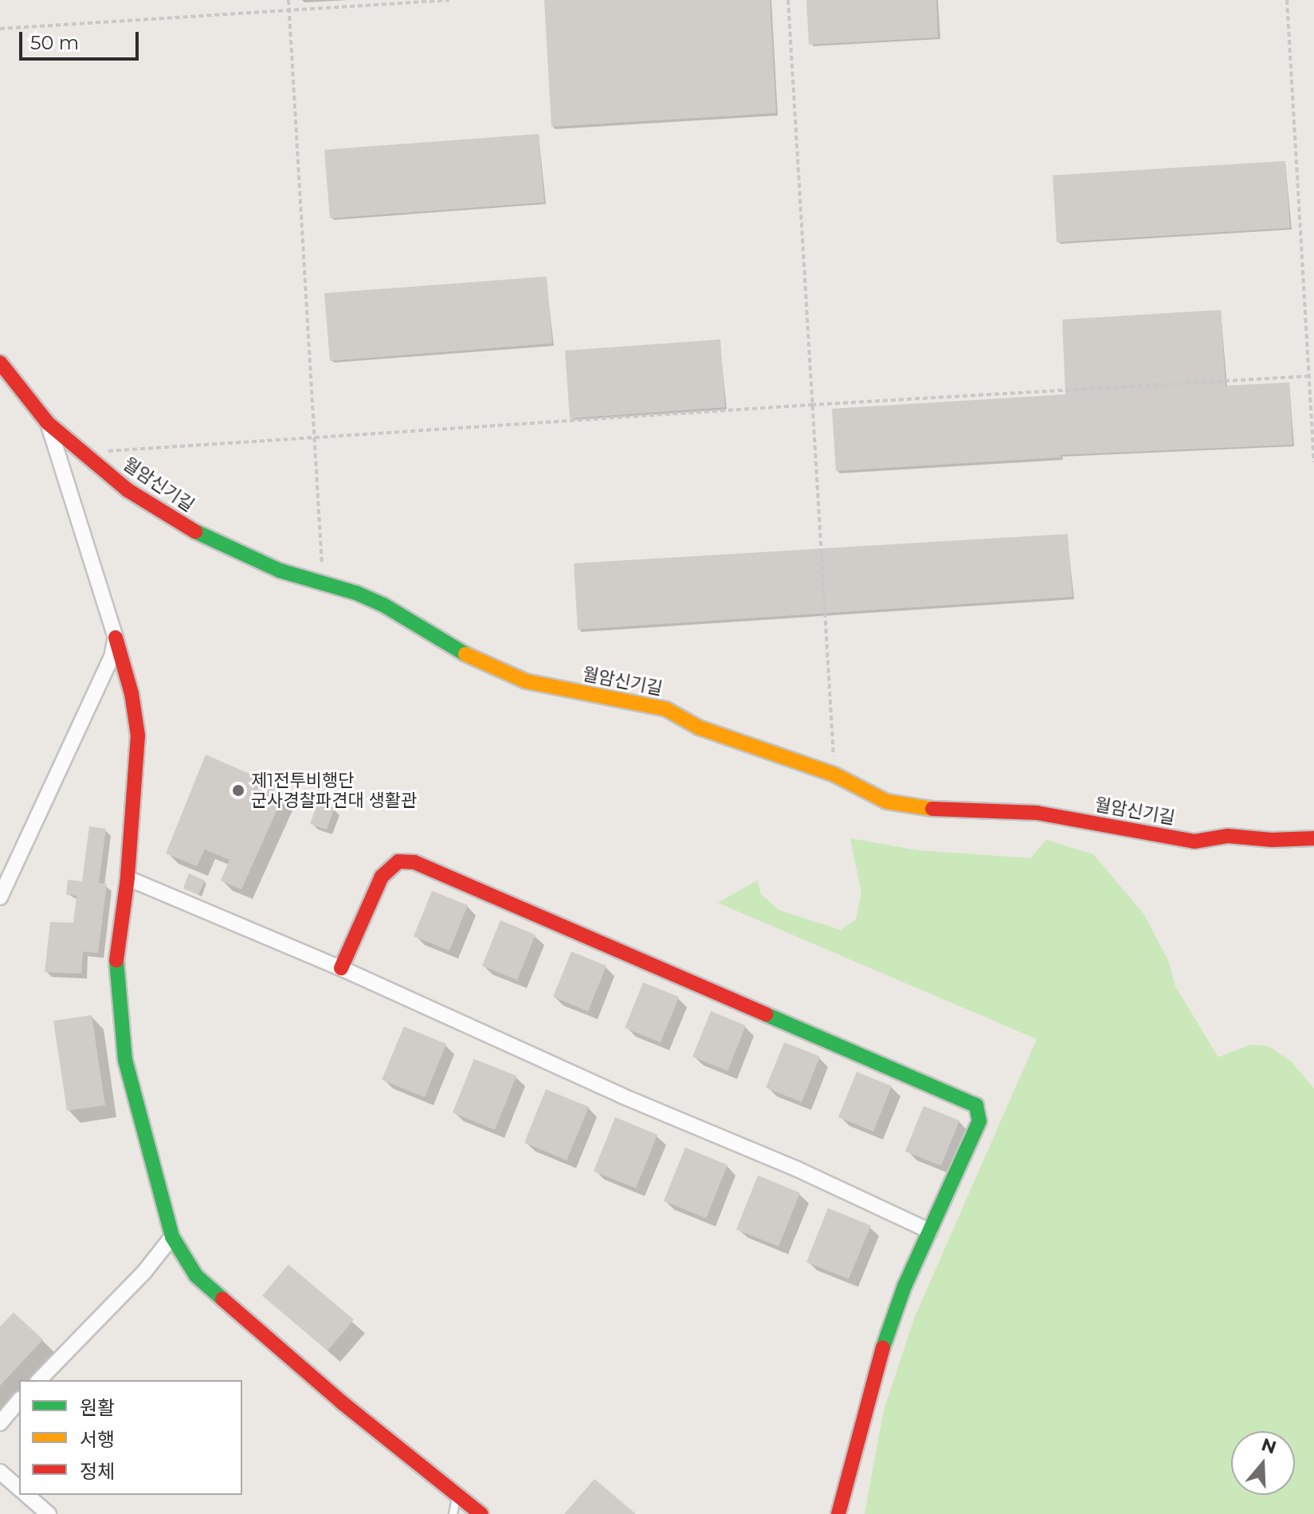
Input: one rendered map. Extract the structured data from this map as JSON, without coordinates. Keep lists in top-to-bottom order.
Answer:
{
  "streets": {
    "street": ["월암신기길"]
  },
  "places": ["제1전투비행단 군사경찰파견대 생활관"],
  "legend": ["원활", "서행", "정체"],
  "scale_bar": "50 m",
  "north": "top"
}
